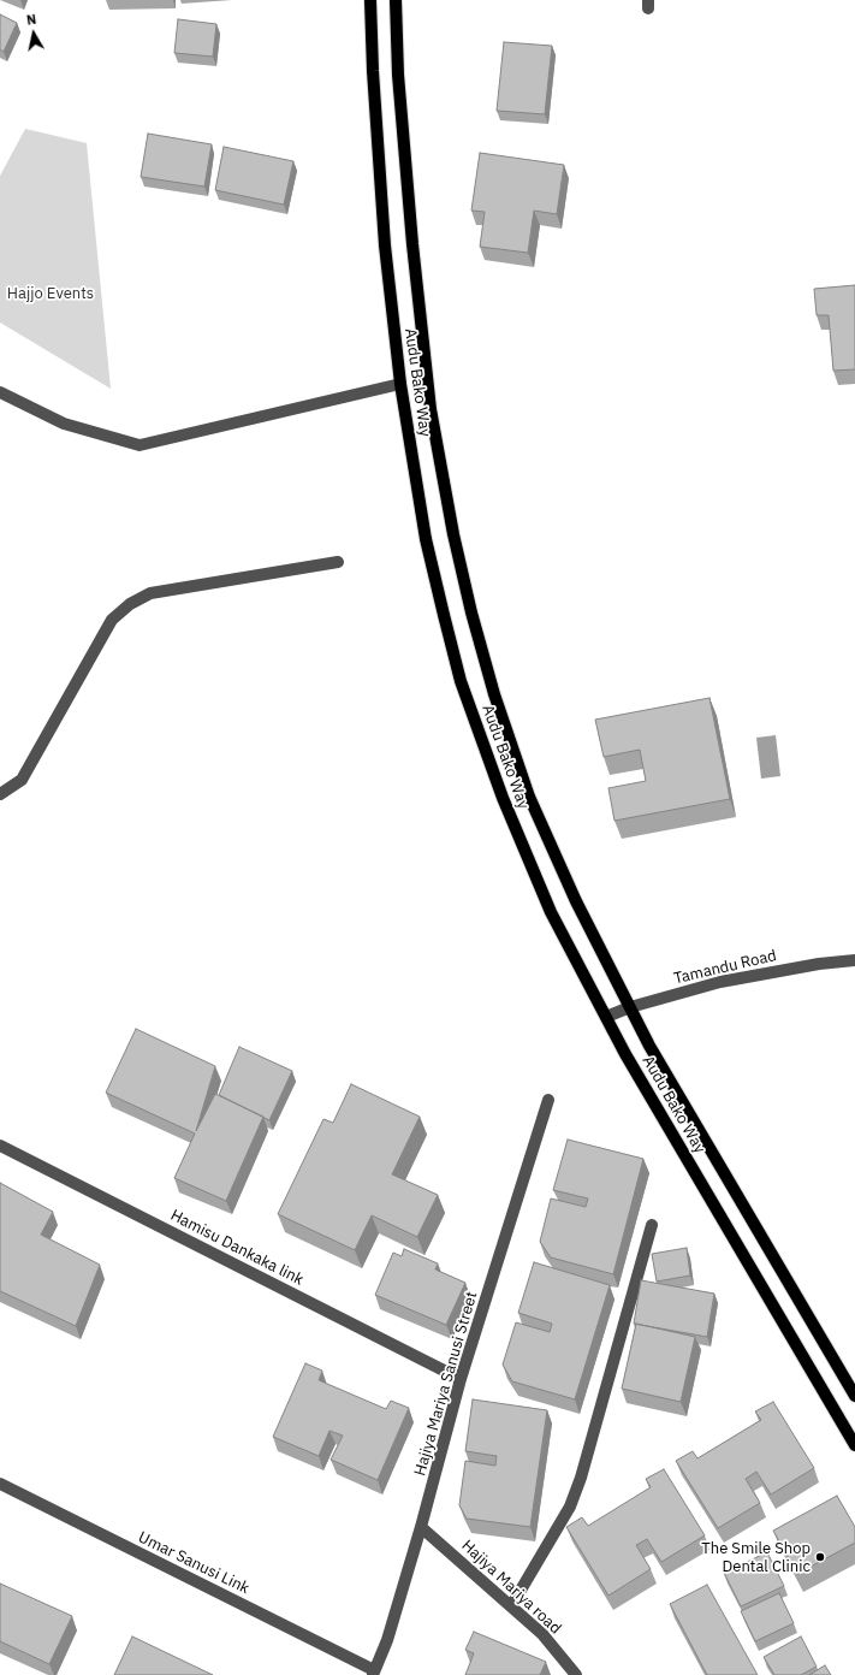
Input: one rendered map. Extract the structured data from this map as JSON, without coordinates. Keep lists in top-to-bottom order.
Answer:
{
  "streets": {
    "main road": ["Audu Bako Way"],
    "street": [
      "Tamandu Road",
      "Hamisu Dankaka link",
      "Hajiya Mariya Sanusi Street",
      "Umar Sanusi Link",
      "Hajiya Mariya road"
    ]
  },
  "crossings": [
    ["Audu Bako Way", "Tamandu Road"],
    ["Hamisu Dankaka link", "Hajiya Mariya Sanusi Street"],
    ["Hajiya Mariya Sanusi Street", "Umar Sanusi Link"],
    ["Hajiya Mariya Sanusi Street", "Hajiya Mariya road"]
  ],
  "parks": ["Hajjo Events"],
  "places": ["The Smile Shop Dental Clinic"],
  "north": "top"
}
